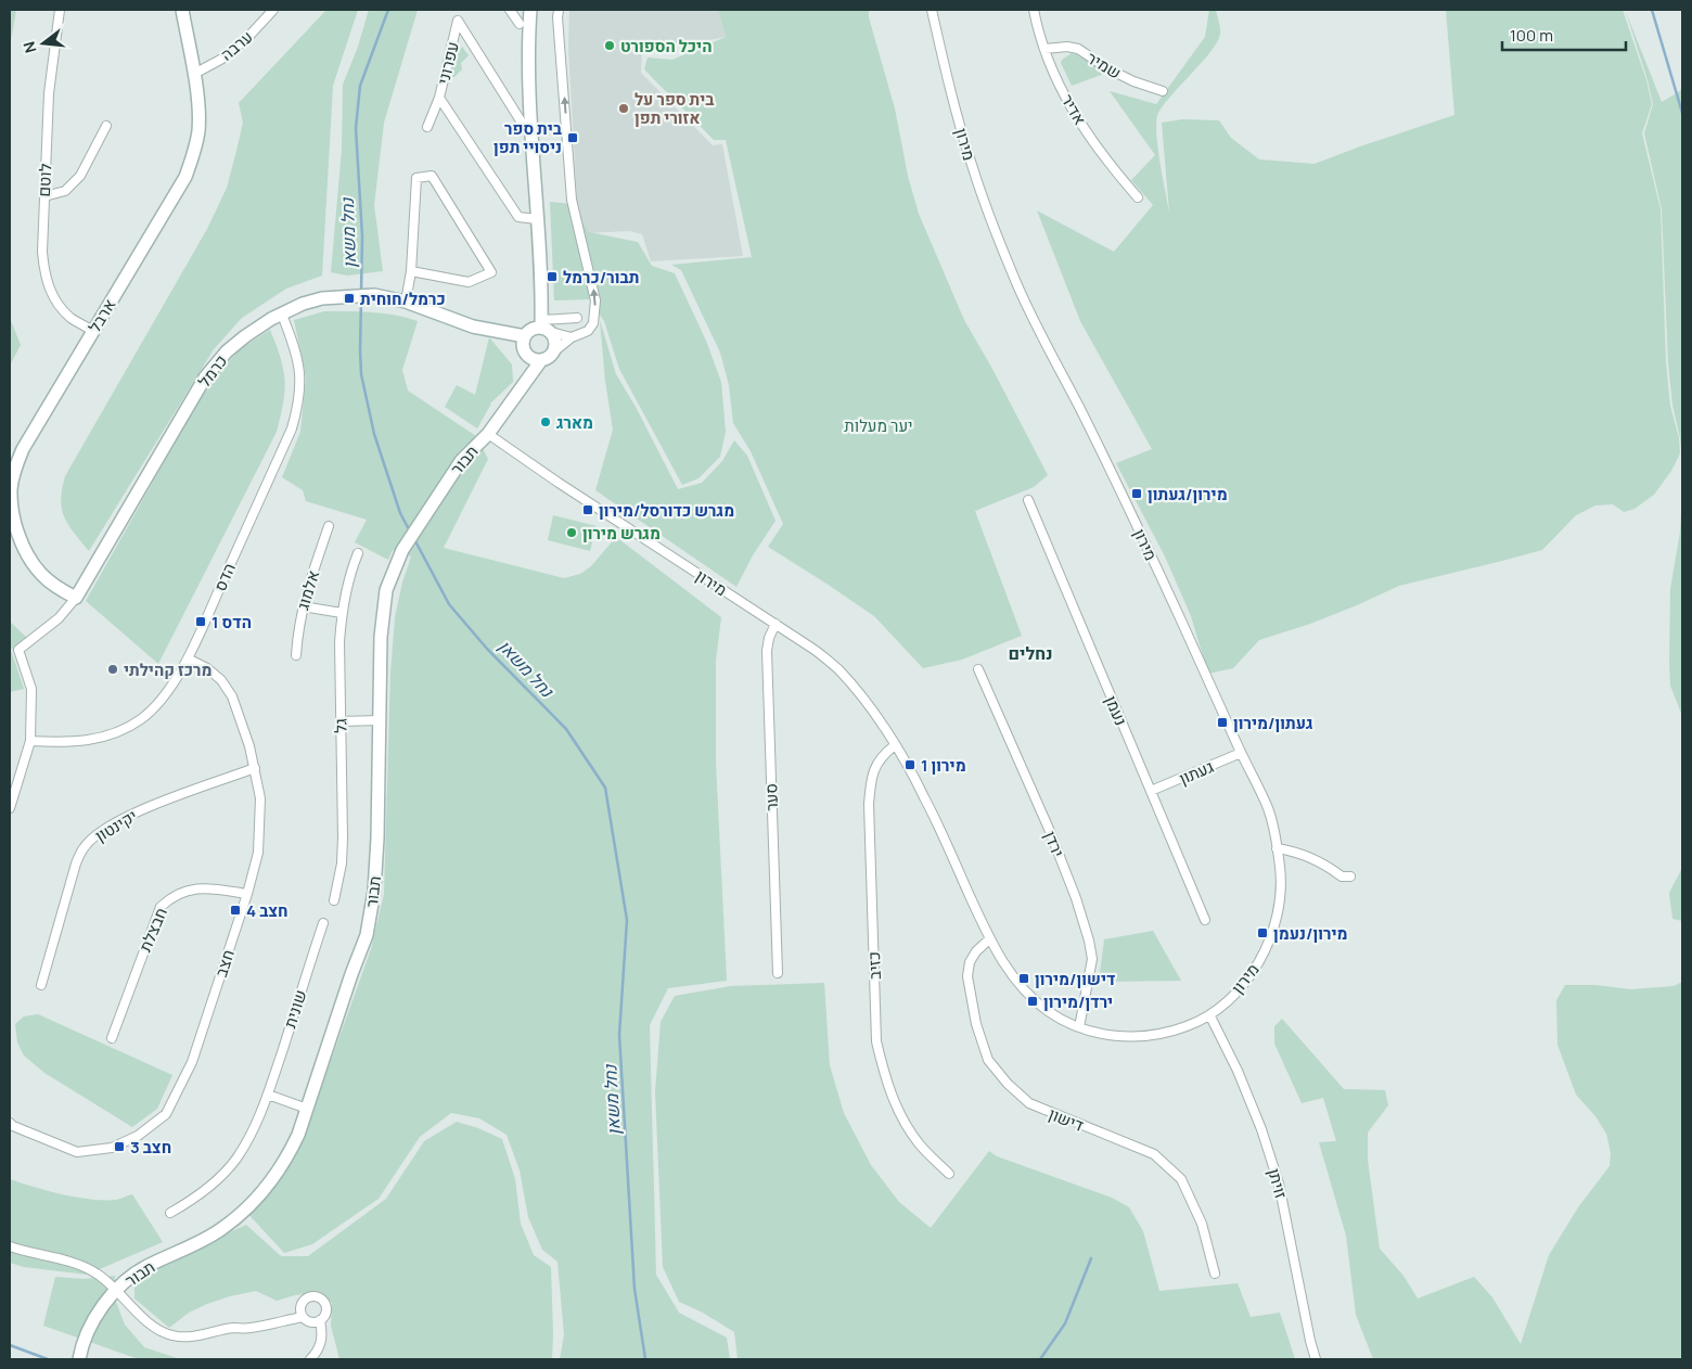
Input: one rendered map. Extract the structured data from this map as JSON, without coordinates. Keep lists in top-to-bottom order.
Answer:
{
  "streets": {
    "street": [
      "ערבה",
      "עפרוני",
      "שמיר",
      "אדיר",
      "מירון",
      "לוטם",
      "ארבל",
      "כרמל",
      "תבור",
      "הדס",
      "אלמוג",
      "נעמן",
      "גל",
      "געתון",
      "סער",
      "יקינטון",
      "ירדן",
      "חבצלת",
      "חצב",
      "כזיב",
      "שונית",
      "דישון",
      "זויתן"
    ]
  },
  "crossings": [
    ["ערבה", "ארבל"],
    ["שמיר", "אדיר"],
    ["מירון", "תבור"],
    ["מירון", "געתון"],
    ["מירון", "סער"],
    ["מירון", "ירדן"],
    ["מירון", "כזיב"],
    ["מירון", "דישון"],
    ["מירון", "זויתן"],
    ["לוטם", "ארבל"],
    ["ארבל", "כרמל"],
    ["כרמל", "תבור"],
    ["כרמל", "הדס"],
    ["הדס", "חצב"],
    ["נעמן", "געתון"],
    ["יקינטון", "חצב"],
    ["חבצלת", "חצב"]
  ],
  "districts": ["נחלים"],
  "water": ["נחל משאן"],
  "parks": ["יער מעלות"],
  "places": {
    "other": [
      "היכל הספורט",
      "בית ספר על אזורי תפן",
      "מארג",
      "מגרש מירון",
      "מרכז קהילתי"
    ],
    "transit": [
      "בית ספר ניסויי תפן",
      "תבור/כרמל",
      "כרמל/חוחית",
      "מירון/געתון",
      "מגרש כדורסל/מירון",
      "הדס 1",
      "געתון/מירון",
      "מירון 1",
      "חצב 4",
      "מירון/נעמן",
      "דישון/מירון",
      "ירדן/מירון",
      "חצב 3"
    ]
  },
  "scale_bar": "100 m",
  "north": "left"
}
